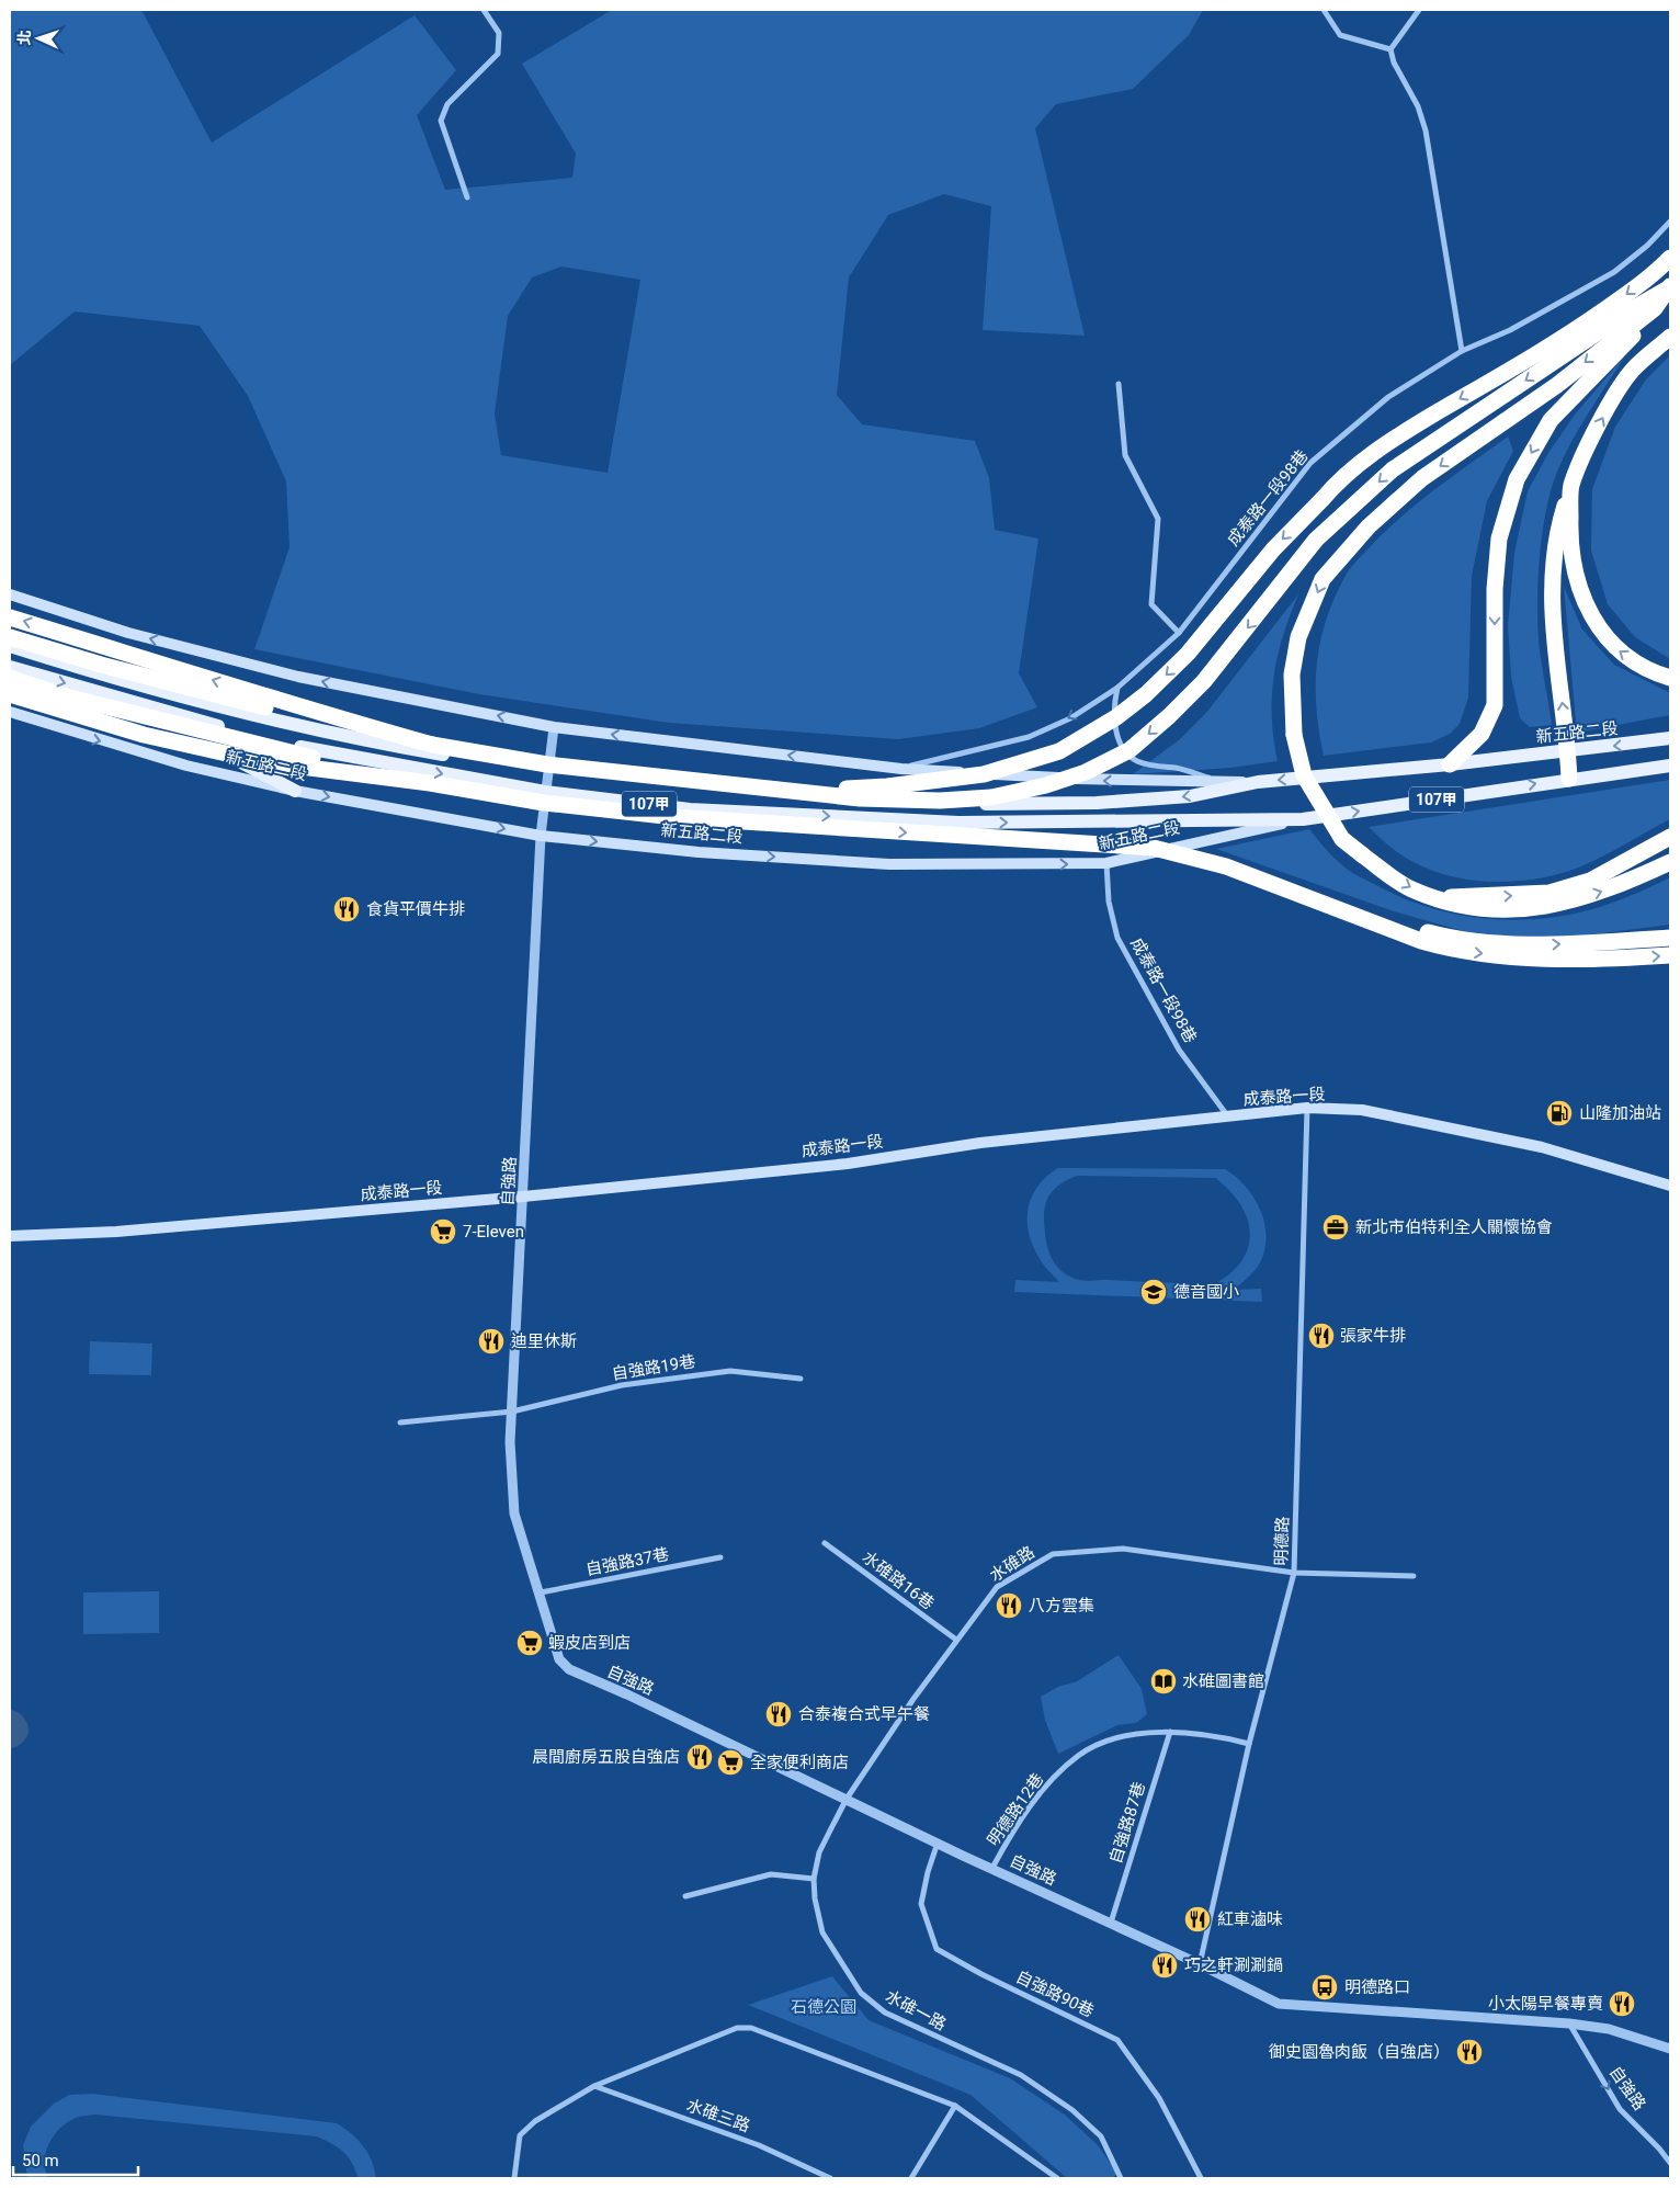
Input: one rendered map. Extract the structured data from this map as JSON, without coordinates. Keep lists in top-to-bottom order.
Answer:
{
  "streets": {
    "main road": ["新五路二段", "107甲", "成泰路一段"],
    "street": [
      "成泰路一段98巷",
      "自強路",
      "自強路19巷",
      "明德路",
      "自強路37巷",
      "水碓路",
      "水碓路16巷",
      "明德路12巷",
      "自強路87巷",
      "自強路90巷",
      "水碓一路",
      "水碓三路"
    ]
  },
  "crossings": [
    ["成泰路一段98巷", "新五路二段"],
    ["成泰路一段98巷", "成泰路一段"],
    ["新五路二段", "自強路"],
    ["成泰路一段", "自強路"],
    ["成泰路一段", "明德路"],
    ["自強路", "自強路19巷"],
    ["自強路", "明德路"],
    ["自強路", "自強路37巷"],
    ["自強路", "水碓路"],
    ["自強路", "明德路12巷"],
    ["自強路", "自強路87巷"],
    ["自強路", "自強路90巷"],
    ["自強路", "水碓一路"],
    ["明德路", "水碓路"],
    ["明德路", "明德路12巷"],
    ["水碓路", "水碓路16巷"],
    ["水碓路", "水碓一路"],
    ["明德路12巷", "自強路87巷"]
  ],
  "parks": ["石德公園"],
  "places": {
    "restaurant": [
      "食貨平價牛排",
      "張家牛排",
      "迪里休斯",
      "八方雲集",
      "合泰複合式早午餐",
      "晨間廚房五股自強店",
      "紅車滷味",
      "巧之軒涮涮鍋",
      "小太陽早餐專賣",
      "御史園魯肉飯（自強店）"
    ],
    "fuel station": ["山隆加油站"],
    "office": ["新北市伯特利全人關懷協會"],
    "supermarket": ["7-Eleven", "蝦皮店到店", "全家便利商店"],
    "school or university": ["德音國小"],
    "library": ["水碓圖書館"],
    "bus stop": ["明德路口"]
  },
  "scale_bar": "50 m",
  "north": "left"
}
